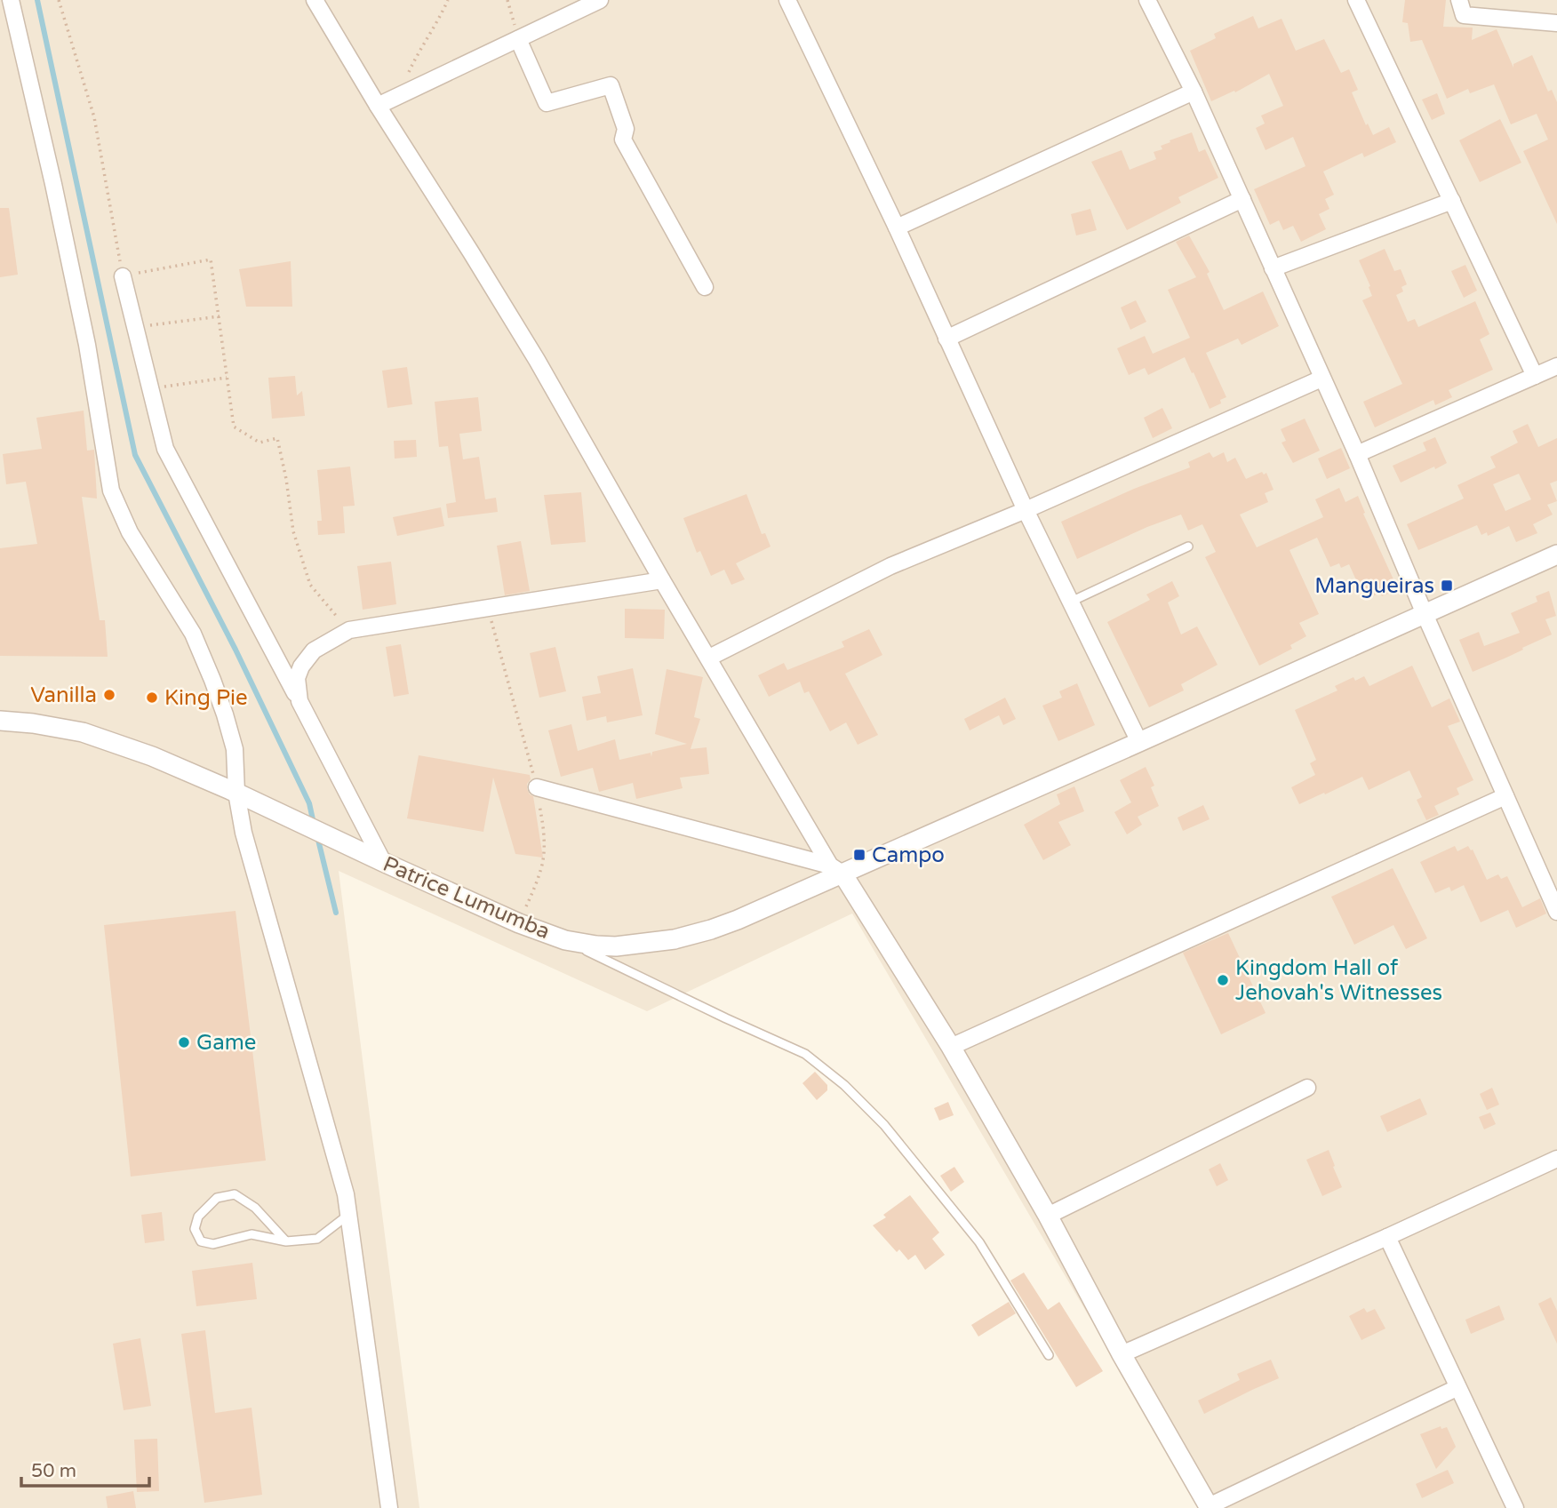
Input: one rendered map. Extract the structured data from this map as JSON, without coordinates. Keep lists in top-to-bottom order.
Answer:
{
  "streets": {
    "street": ["Patrice Lumumba"]
  },
  "places": {
    "transit": ["Mangueiras", "Campo"],
    "other": [
      "Vanilla",
      "King Pie",
      "Kingdom Hall of Jehovah's Witnesses",
      "Game"
    ]
  },
  "scale_bar": "50 m"
}
